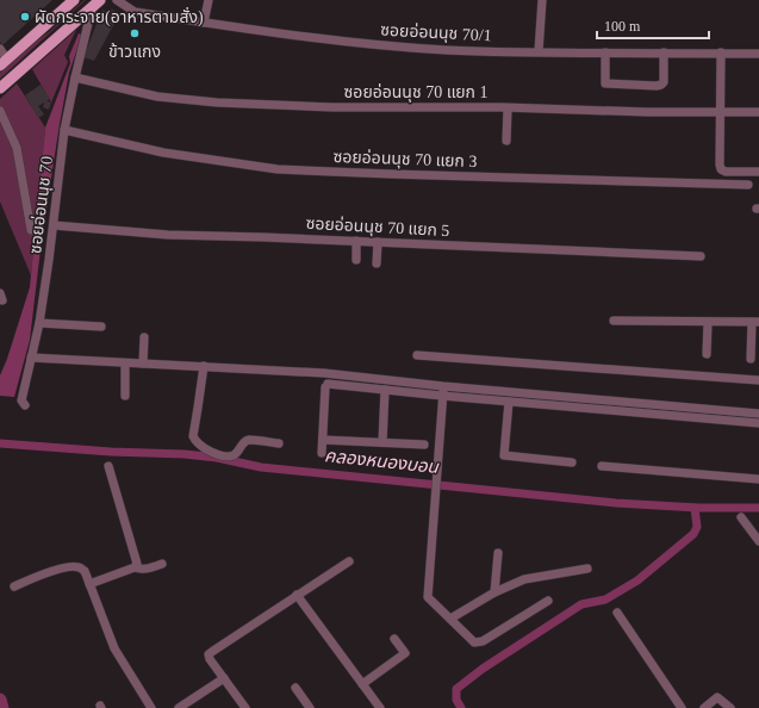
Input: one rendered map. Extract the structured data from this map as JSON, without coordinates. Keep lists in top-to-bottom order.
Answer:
{
  "streets": {
    "street": [
      "ซอยอ่อนนุช 70/1",
      "ซอยอ่อนนุช 70 แยก 1",
      "ซอยอ่อนนุช 70 แยก 3",
      "ซอยอ่อนนุช 70",
      "ซอยอ่อนนุช 70 แยก 5"
    ]
  },
  "crossings": [
    ["ซอยอ่อนนุช 70 แยก 1", "ซอยอ่อนนุช 70"],
    ["ซอยอ่อนนุช 70 แยก 3", "ซอยอ่อนนุช 70"],
    ["ซอยอ่อนนุช 70", "ซอยอ่อนนุช 70 แยก 5"]
  ],
  "water": ["คลองหนองบอน"],
  "places": ["ผัดกระจาย(อาหารตามสั่ง)", "ข้าวแกง"],
  "scale_bar": "100 m"
}
